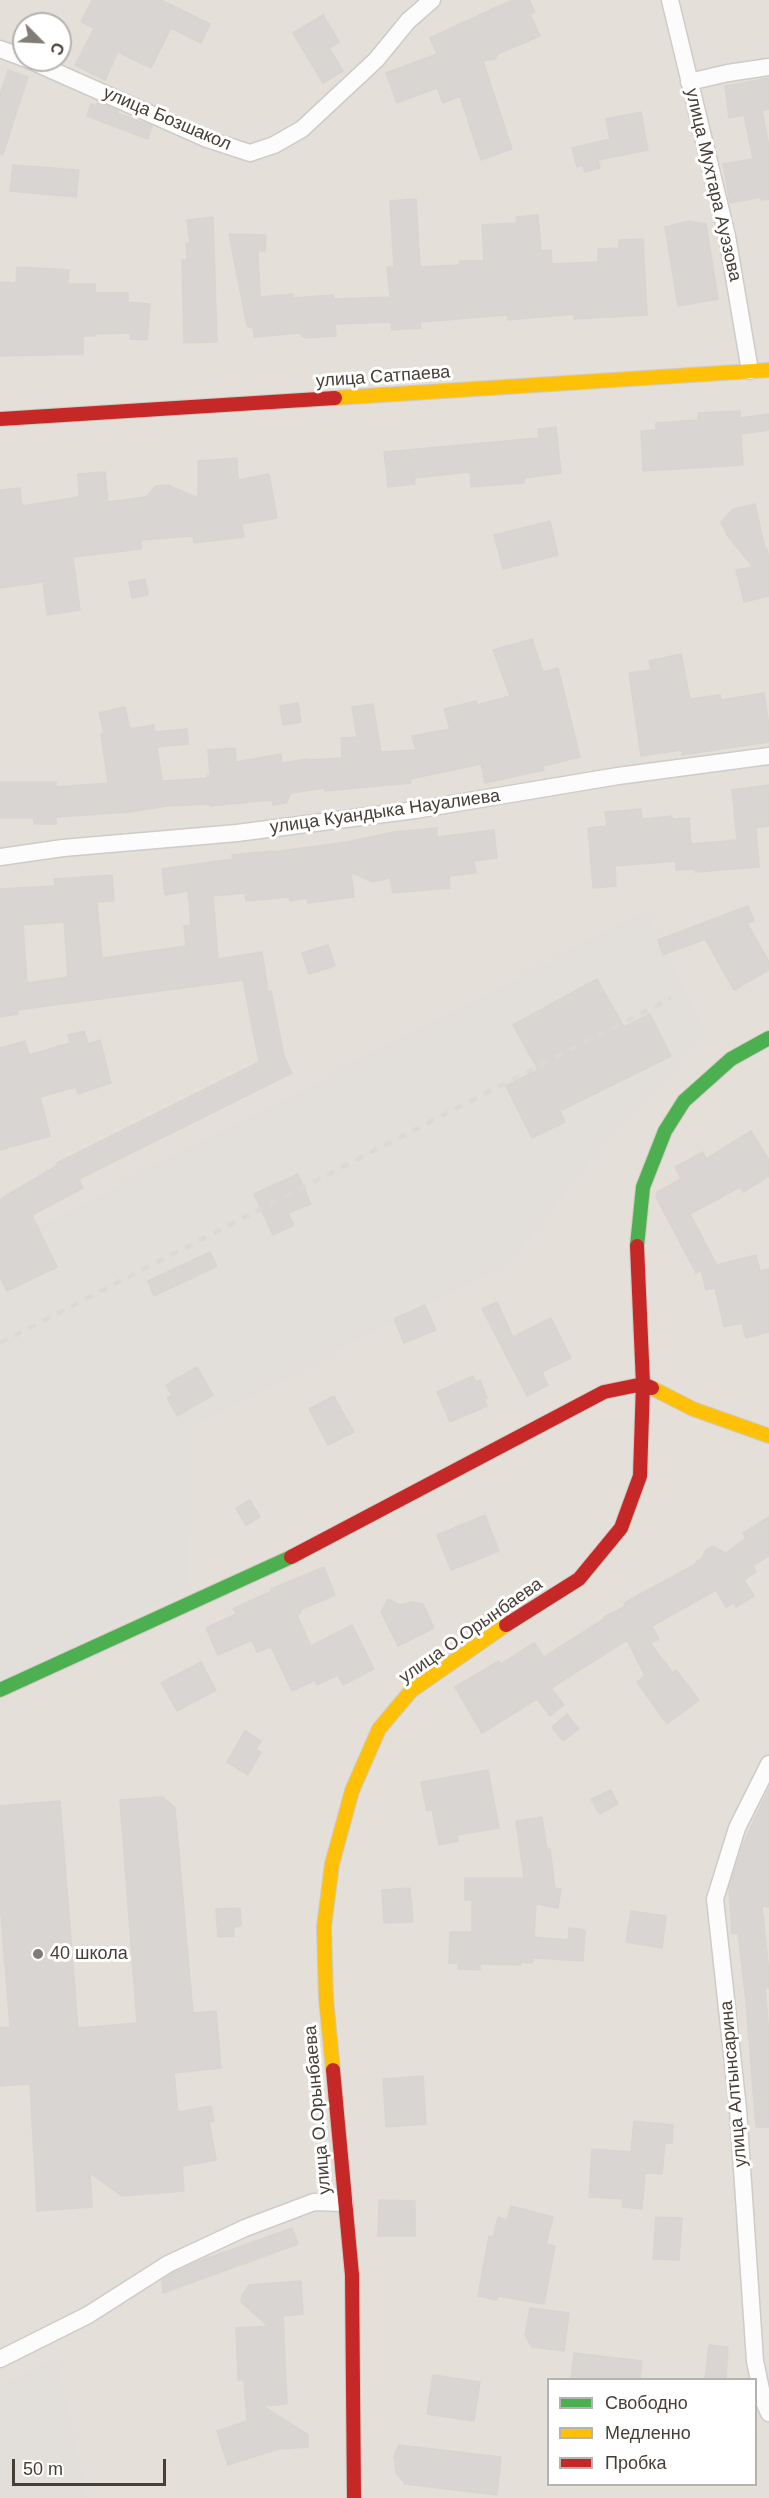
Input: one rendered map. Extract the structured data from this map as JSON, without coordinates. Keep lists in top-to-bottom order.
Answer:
{
  "streets": {
    "street": [
      "улица Бозшакол",
      "улица Мухтара Ауэзова",
      "улица Сатпаева",
      "улица Куандыка Науалиева",
      "улица О.Орынбаева",
      "улица Алтынсарина"
    ]
  },
  "crossings": [
    ["улица Мухтара Ауэзова", "улица Сатпаева"]
  ],
  "places": ["40 школа"],
  "legend": ["Свободно", "Медленно", "Пробка"],
  "scale_bar": "50 m",
  "north": "bottom right"
}
